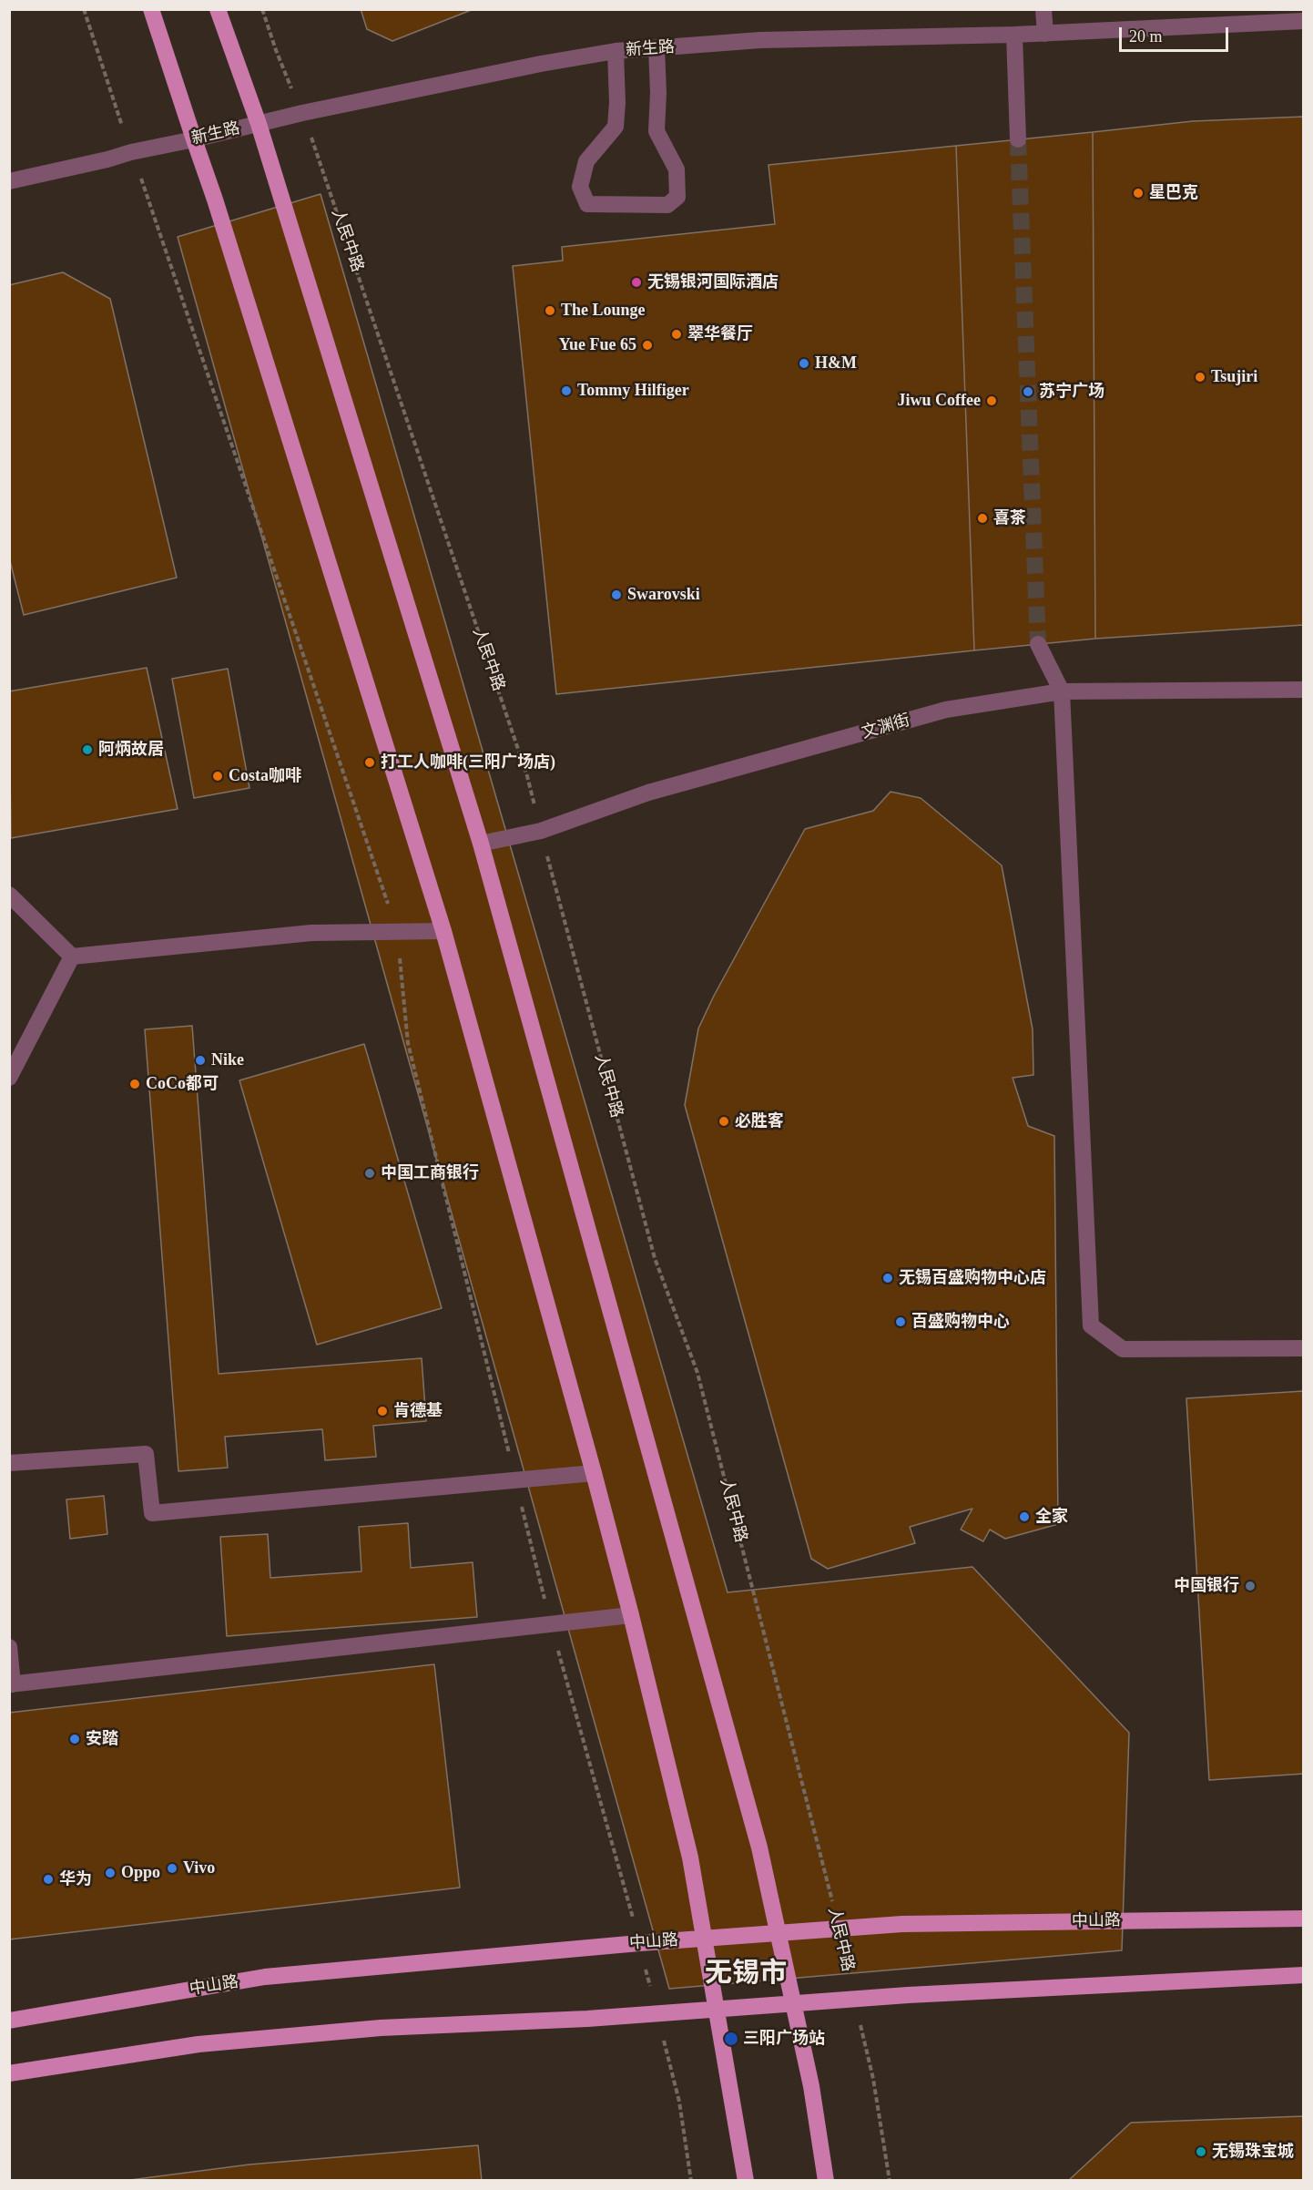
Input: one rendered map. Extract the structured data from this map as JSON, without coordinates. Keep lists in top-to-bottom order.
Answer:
{
  "streets": {
    "main road": ["中山路"],
    "street": ["新生路", "文渊街"],
    "path": ["人民中路"]
  },
  "crossings": [
    ["新生路", "人民中路"],
    ["人民中路", "文渊街"],
    ["人民中路", "中山路"]
  ],
  "districts": ["无锡市"],
  "places": [
    "星巴克",
    "无锡银河国际酒店",
    "The Lounge",
    "翠华餐厅",
    "Yue Fue 65",
    "H&M",
    "Tsujiri",
    "Tommy Hilfiger",
    "苏宁广场",
    "Jiwu Coffee",
    "喜茶",
    "Swarovski",
    "阿炳故居",
    "打工人咖啡(三阳广场店)",
    "Costa咖啡",
    "Nike",
    "CoCo都可",
    "必胜客",
    "中国工商银行",
    "无锡百盛购物中心店",
    "百盛购物中心",
    "肯德基",
    "全家",
    "中国银行",
    "安踏",
    "Vivo",
    "Oppo",
    "华为",
    "三阳广场站",
    "无锡珠宝城"
  ],
  "scale_bar": "20 m"
}
